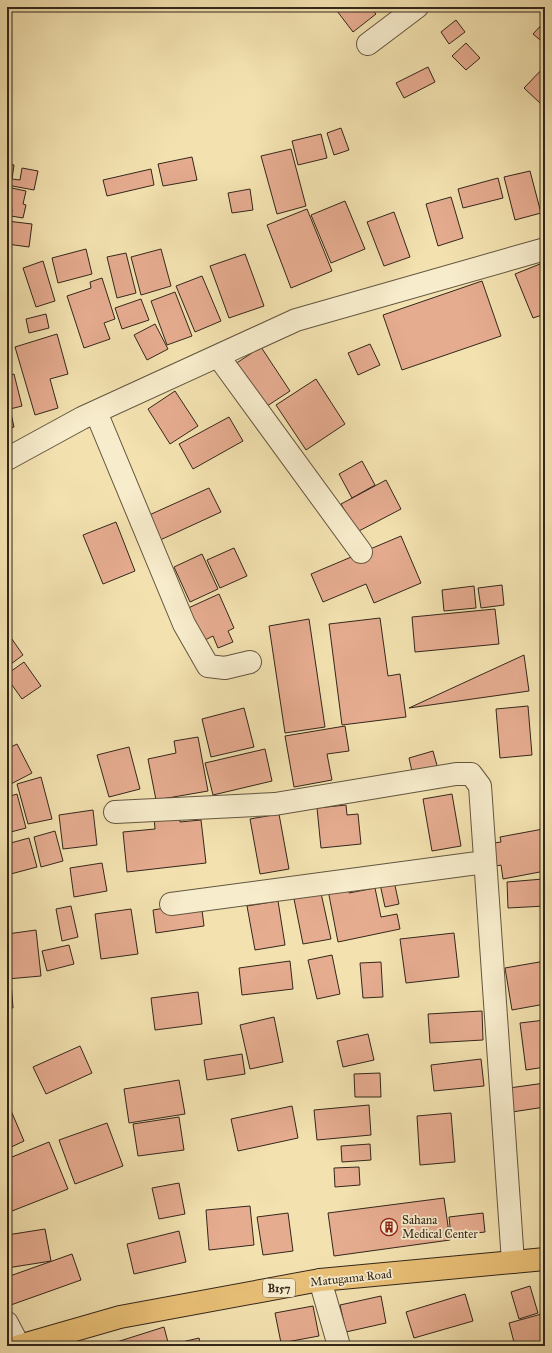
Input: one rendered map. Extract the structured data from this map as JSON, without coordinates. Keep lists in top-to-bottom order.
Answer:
{
  "streets": {
    "main road": ["Matugama Road", "B157"]
  },
  "places": {
    "building": ["Sahana Medical Center"]
  }
}
